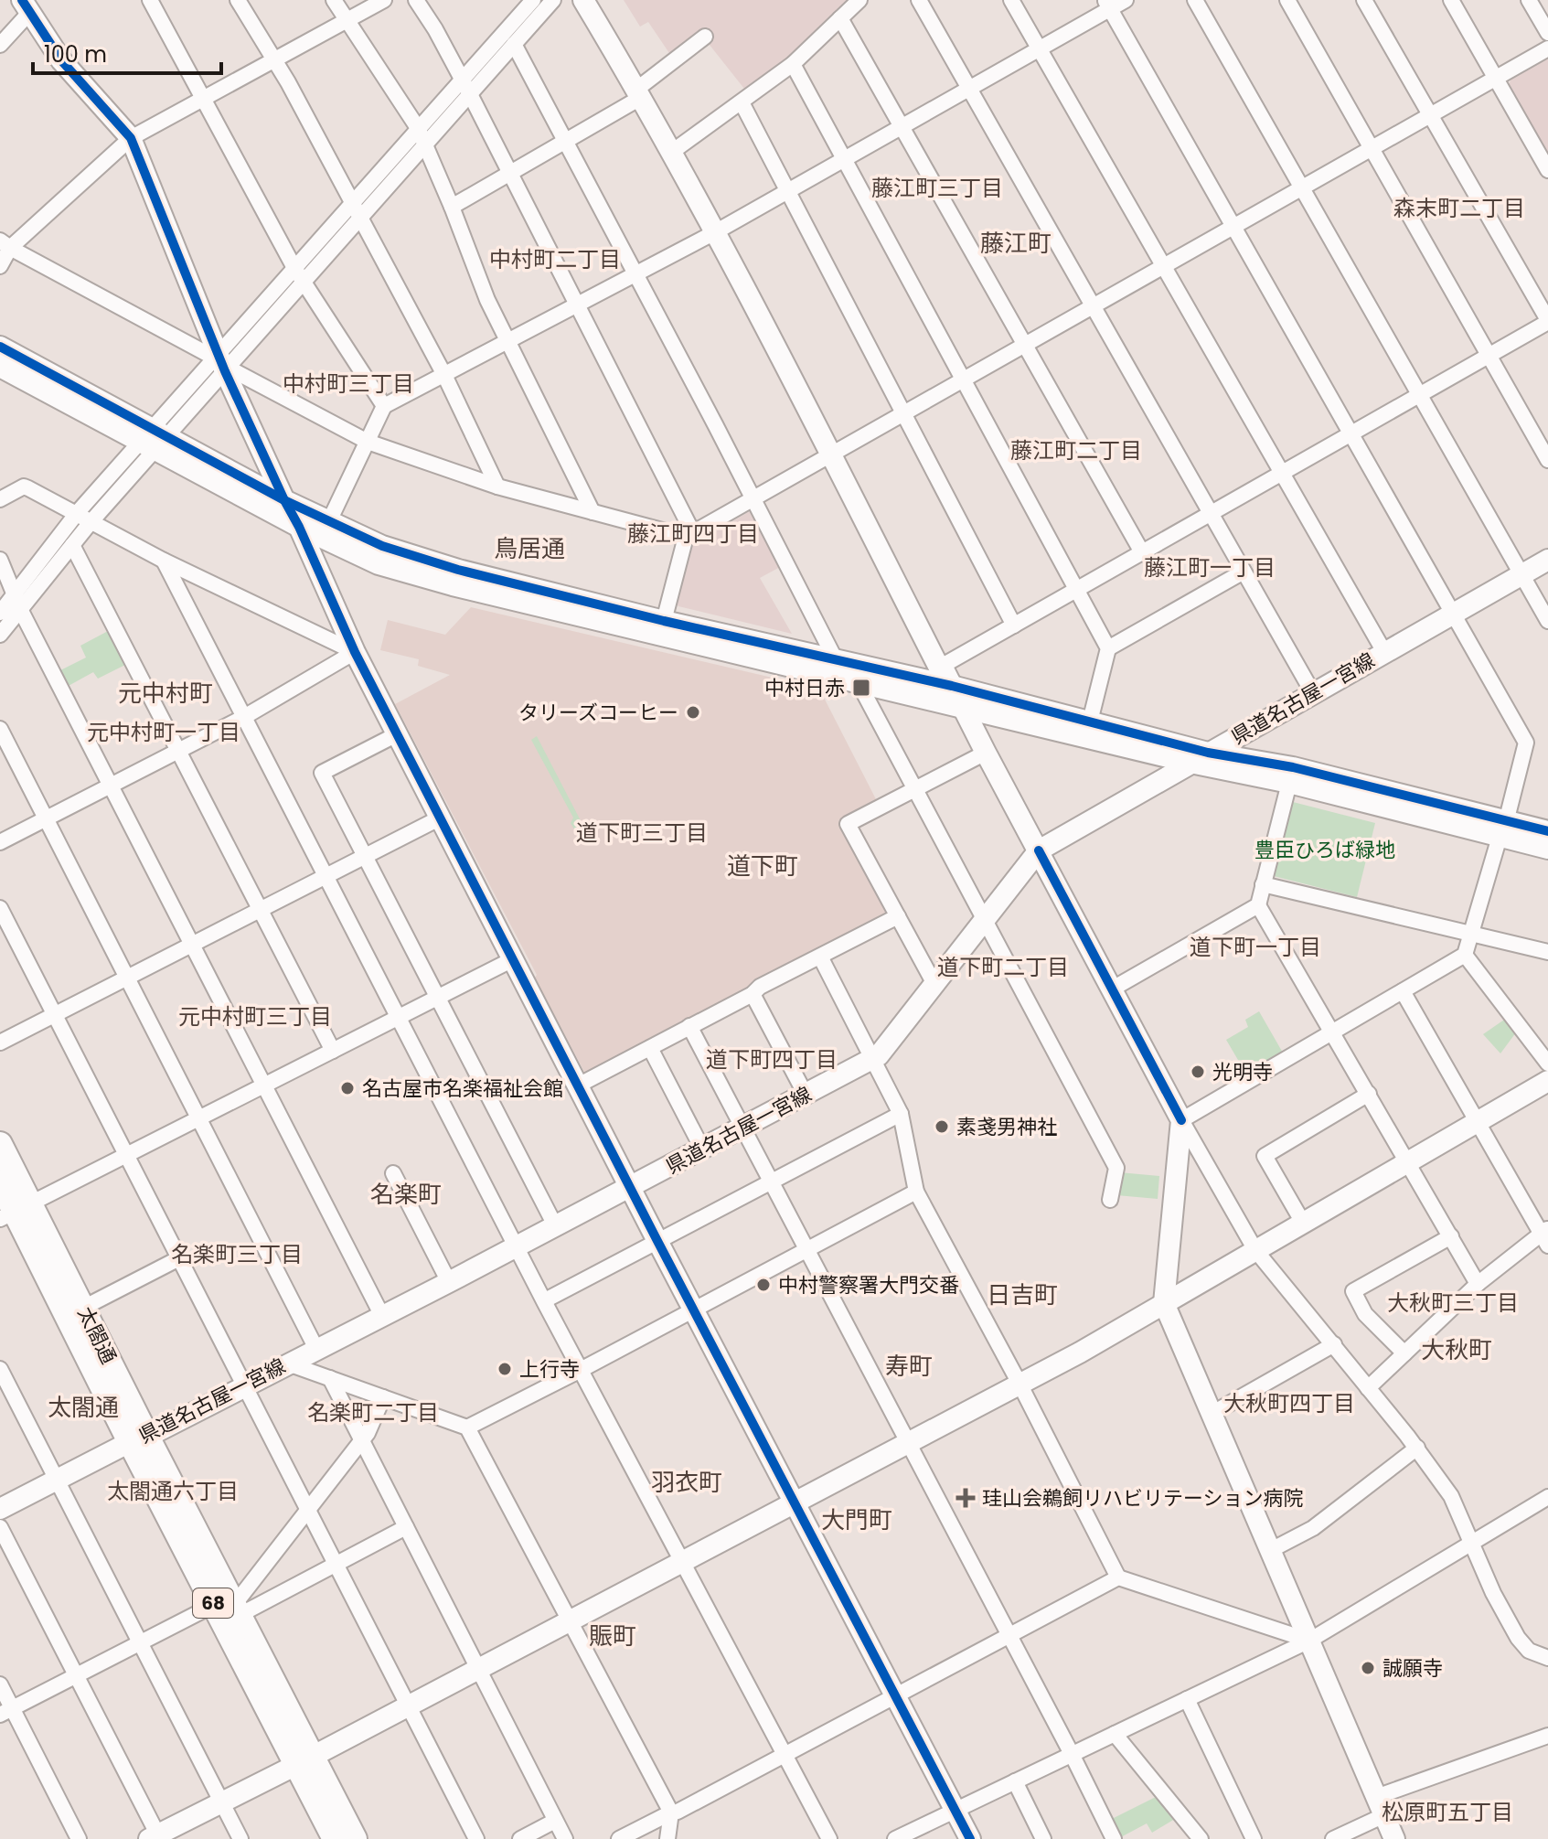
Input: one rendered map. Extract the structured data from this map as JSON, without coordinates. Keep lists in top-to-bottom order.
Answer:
{
  "streets": {
    "main road": ["太閤通", "68"],
    "street": ["県道名古屋一宮線"]
  },
  "crossings": [
    ["県道名古屋一宮線", "太閤通"]
  ],
  "districts": [
    "藤江町三丁目",
    "森末町二丁目",
    "藤江町",
    "中村町二丁目",
    "中村町三丁目",
    "藤江町二丁目",
    "藤江町四丁目",
    "鳥居通",
    "藤江町一丁目",
    "元中村町",
    "元中村町一丁目",
    "道下町三丁目",
    "道下町",
    "道下町一丁目",
    "道下町二丁目",
    "元中村町三丁目",
    "道下町四丁目",
    "名楽町",
    "名楽町三丁目",
    "日吉町",
    "大秋町三丁目",
    "大秋町",
    "寿町",
    "大秋町四丁目",
    "太閤通",
    "名楽町二丁目",
    "羽衣町",
    "太閤通六丁目",
    "大門町",
    "賑町",
    "松原町五丁目"
  ],
  "parks": ["豊臣ひろば緑地"],
  "places": {
    "transit": ["中村日赤"],
    "other": [
      "タリーズコーヒー",
      "光明寺",
      "名古屋市名楽福祉会館",
      "素戔男神社",
      "中村警察署大門交番",
      "上行寺",
      "誠願寺"
    ],
    "health": ["珪山会鵜飼リハビリテーション病院"]
  },
  "scale_bar": "100 m"
}
